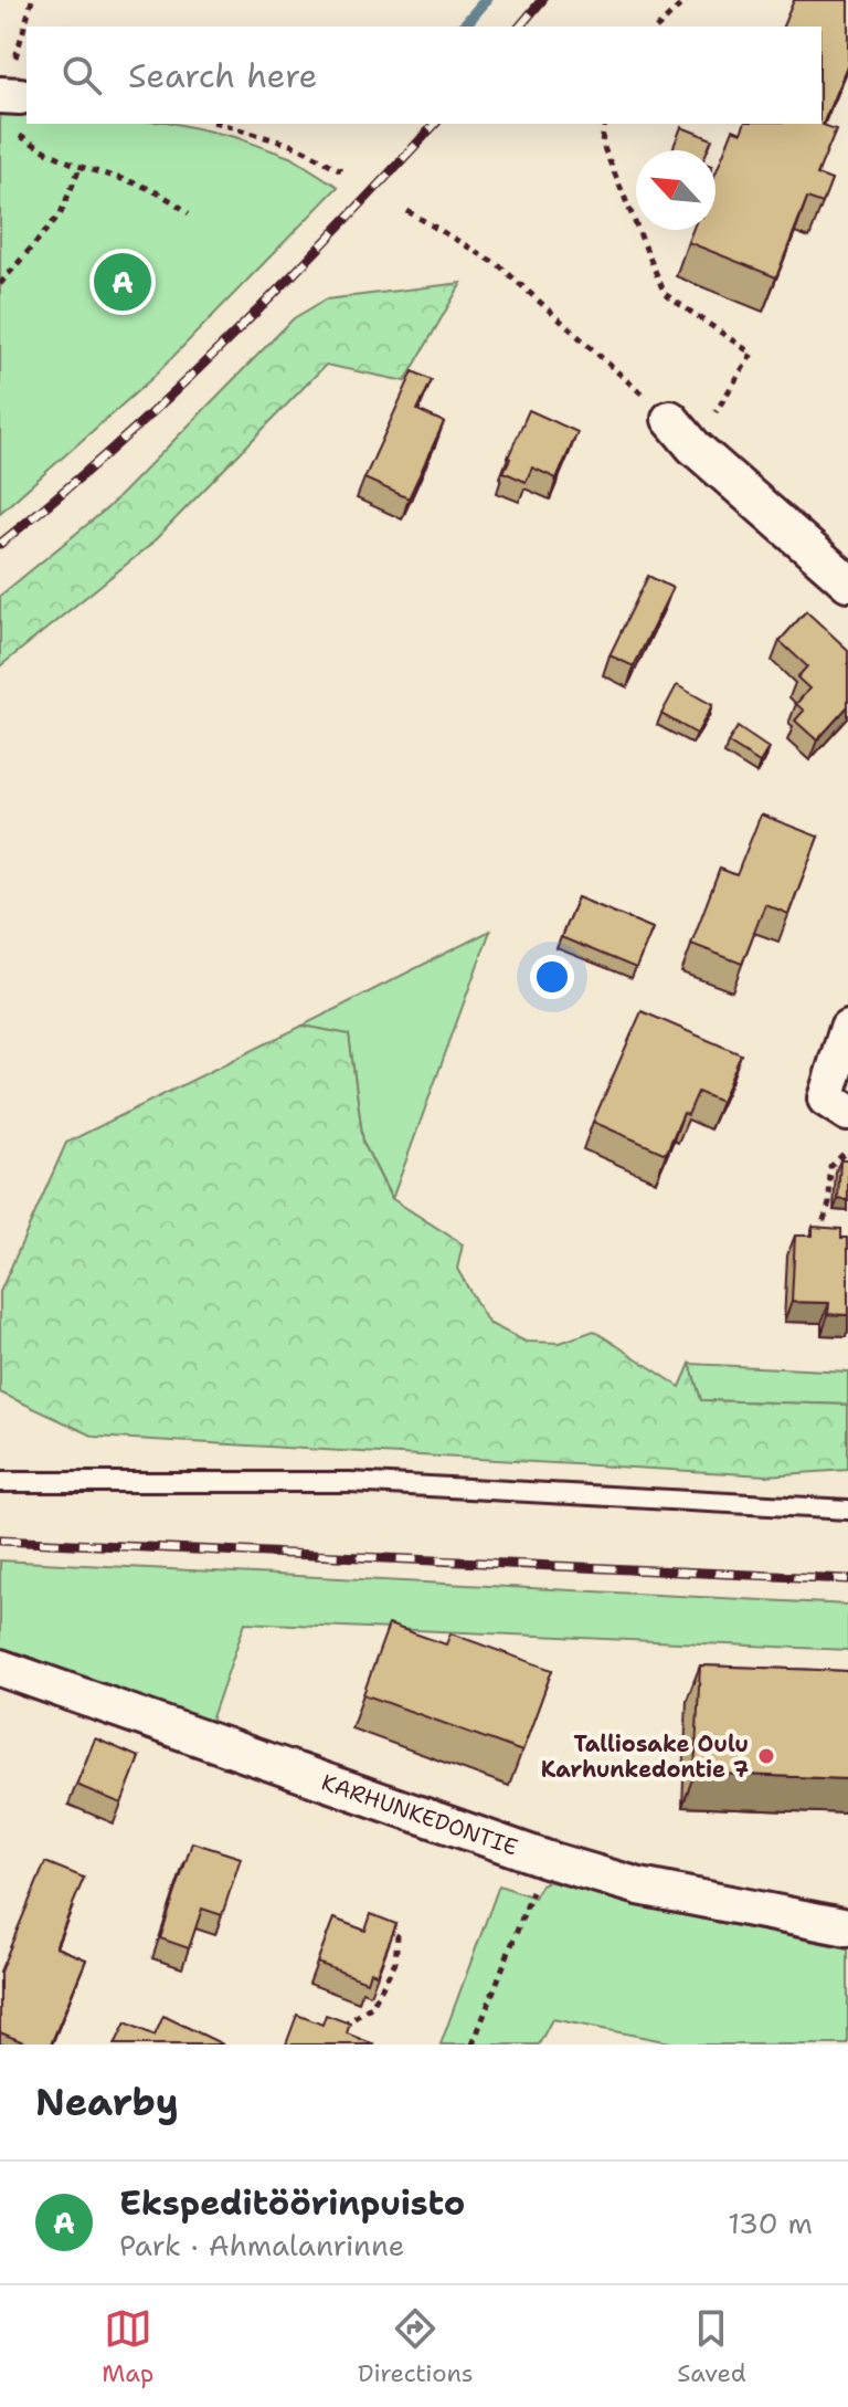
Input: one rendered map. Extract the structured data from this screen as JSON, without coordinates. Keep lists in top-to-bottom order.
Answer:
{
  "streets": {
    "street": ["KARHUNKEDONTIE"]
  },
  "places": ["Talliosake Oulu Karhunkedontie 7"],
  "north": "top left",
  "page": {
    "search": "Search here",
    "pins": "A",
    "heading": "Nearby",
    "list": [
      {
        "mark": "A",
        "name": "Ekspeditöörinpuisto",
        "note": "Park · Ahmalanrinne",
        "value": "130 m"
      }
    ],
    "nav": ["Map", "Directions", "Saved"]
  }
}
